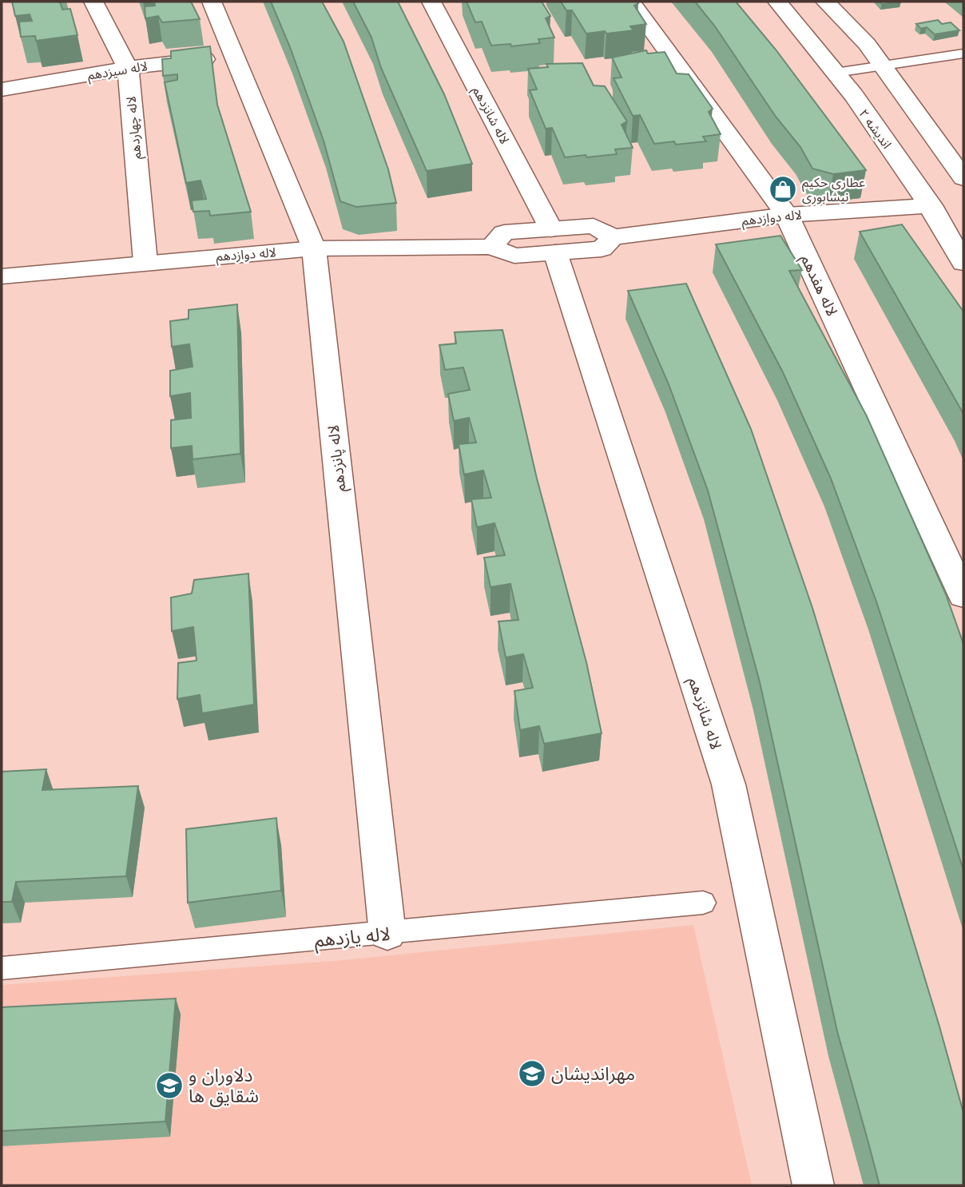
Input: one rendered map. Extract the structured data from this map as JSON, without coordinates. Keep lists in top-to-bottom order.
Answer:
{
  "streets": {
    "street": [
      "لاله سیزدهم",
      "لاله شانزدهم",
      "لاله چهاردهم",
      "اندیشه ۲",
      "لاله دوازدهم",
      "لاله هفدهم",
      "لاله پانزدهم"
    ],
    "lane": ["لاله یازدهم"]
  },
  "crossings": [
    ["لاله سیزدهم", "لاله چهاردهم"],
    ["لاله سیزدهم", "لاله پانزدهم"],
    ["لاله شانزدهم", "لاله دوازدهم"],
    ["لاله چهاردهم", "لاله دوازدهم"],
    ["اندیشه ۲", "لاله دوازدهم"],
    ["لاله دوازدهم", "لاله هفدهم"],
    ["لاله دوازدهم", "لاله پانزدهم"],
    ["لاله پانزدهم", "لاله یازدهم"]
  ],
  "places": {
    "shop": ["عطاری حکیم نیشابوری"],
    "school or university": ["مهراندیشان", "دلاوران و شقایق ها"]
  }
}
